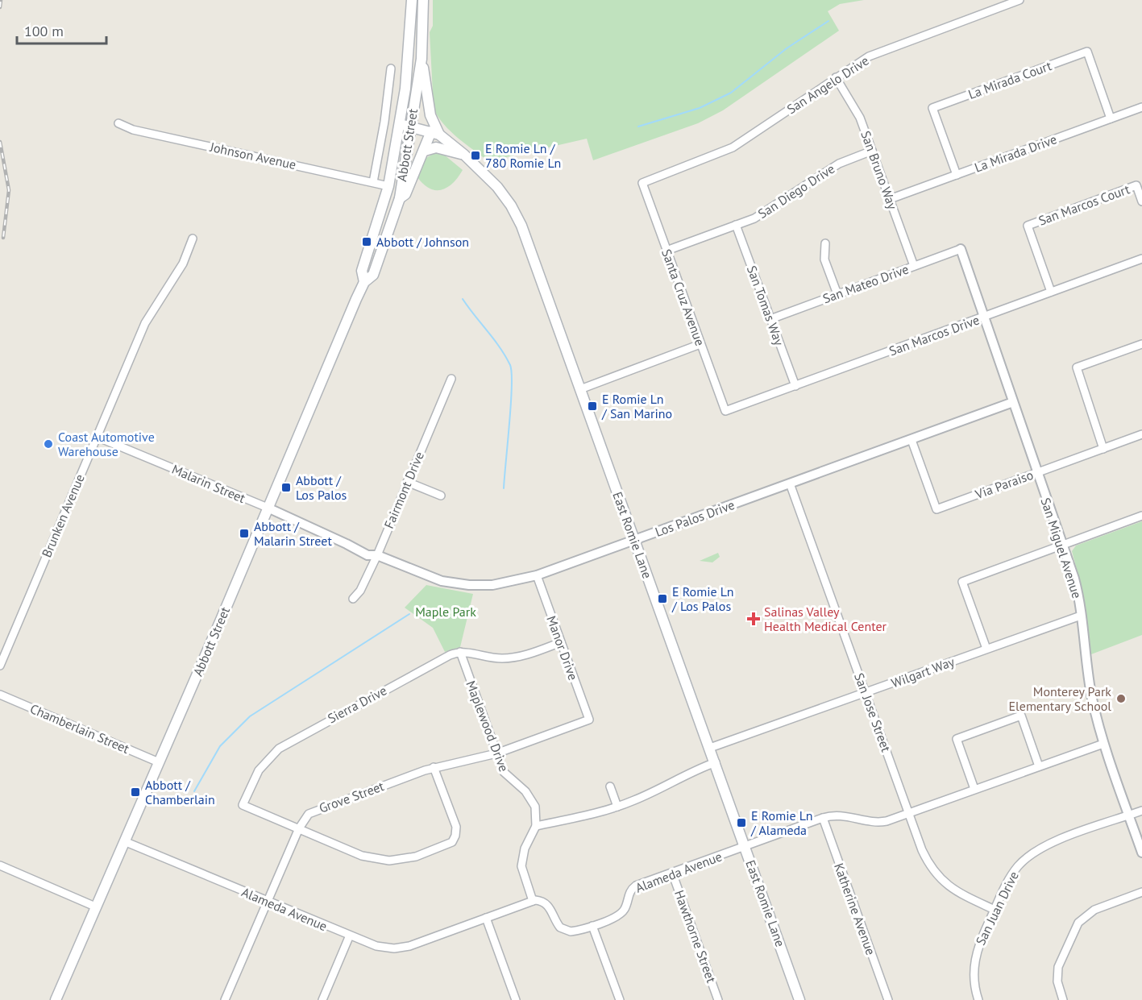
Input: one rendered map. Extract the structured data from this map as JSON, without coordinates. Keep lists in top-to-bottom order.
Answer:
{
  "streets": {
    "main road": ["Abbott Street", "East Romie Lane"],
    "street": [
      "La Mirada Court",
      "San Angelo Drive",
      "La Mirada Drive",
      "Johnson Avenue",
      "San Bruno Way",
      "San Diego Drive",
      "San Marcos Court",
      "San Mateo Drive",
      "Santa Cruz Avenue",
      "San Tomas Way",
      "San Marcos Drive",
      "Malarin Street",
      "Via Paraiso",
      "Fairmont Drive",
      "Brunken Avenue",
      "Los Palos Drive",
      "San Miguel Avenue",
      "Manor Drive",
      "Wilgart Way",
      "Sierra Drive",
      "San Jose Street",
      "Maplewood Drive",
      "Chamberlain Street",
      "Grove Street",
      "Alameda Avenue",
      "San Juan Drive",
      "Katherine Avenue",
      "Hawthorne Street"
    ]
  },
  "crossings": [
    ["La Mirada Court", "La Mirada Drive"],
    ["San Angelo Drive", "San Bruno Way"],
    ["San Angelo Drive", "Santa Cruz Avenue"],
    ["Abbott Street", "Johnson Avenue"],
    ["Abbott Street", "Malarin Street"],
    ["Abbott Street", "Los Palos Drive"],
    ["Abbott Street", "East Romie Lane"],
    ["Abbott Street", "Chamberlain Street"],
    ["Abbott Street", "Alameda Avenue"],
    ["La Mirada Drive", "San Bruno Way"],
    ["San Bruno Way", "San Diego Drive"],
    ["San Bruno Way", "San Mateo Drive"],
    ["San Diego Drive", "Santa Cruz Avenue"],
    ["San Diego Drive", "San Tomas Way"],
    ["San Marcos Court", "San Marcos Drive"],
    ["San Mateo Drive", "San Tomas Way"],
    ["San Mateo Drive", "San Miguel Avenue"],
    ["Santa Cruz Avenue", "San Marcos Drive"],
    ["San Tomas Way", "San Marcos Drive"],
    ["San Marcos Drive", "San Miguel Avenue"],
    ["Malarin Street", "Brunken Avenue"],
    ["Malarin Street", "Los Palos Drive"],
    ["Via Paraiso", "Los Palos Drive"],
    ["Via Paraiso", "San Miguel Avenue"],
    ["Fairmont Drive", "Los Palos Drive"],
    ["Los Palos Drive", "East Romie Lane"],
    ["Los Palos Drive", "San Miguel Avenue"],
    ["Los Palos Drive", "Manor Drive"],
    ["Los Palos Drive", "San Jose Street"],
    ["East Romie Lane", "Wilgart Way"],
    ["East Romie Lane", "Alameda Avenue"],
    ["San Miguel Avenue", "Wilgart Way"],
    ["San Miguel Avenue", "Alameda Avenue"],
    ["San Miguel Avenue", "San Juan Drive"],
    ["Manor Drive", "Grove Street"],
    ["Wilgart Way", "San Jose Street"],
    ["Sierra Drive", "Maplewood Drive"],
    ["Sierra Drive", "Grove Street"],
    ["San Jose Street", "Alameda Avenue"],
    ["San Jose Street", "San Juan Drive"],
    ["Maplewood Drive", "Grove Street"],
    ["Grove Street", "Alameda Avenue"],
    ["Alameda Avenue", "Katherine Avenue"],
    ["Alameda Avenue", "Hawthorne Street"]
  ],
  "parks": ["Maple Park"],
  "places": {
    "transit": [
      "E Romie Ln / 780 Romie Ln",
      "Abbott / Johnson",
      "E Romie Ln / San Marino",
      "Abbott / Los Palos",
      "Abbott / Malarin Street",
      "E Romie Ln / Los Palos",
      "Abbott / Chamberlain",
      "E Romie Ln / Alameda"
    ],
    "other": ["Coast Automotive Warehouse", "Monterey Park Elementary School"],
    "health": ["Salinas Valley Health Medical Center"]
  },
  "scale_bar": "100 m"
}
